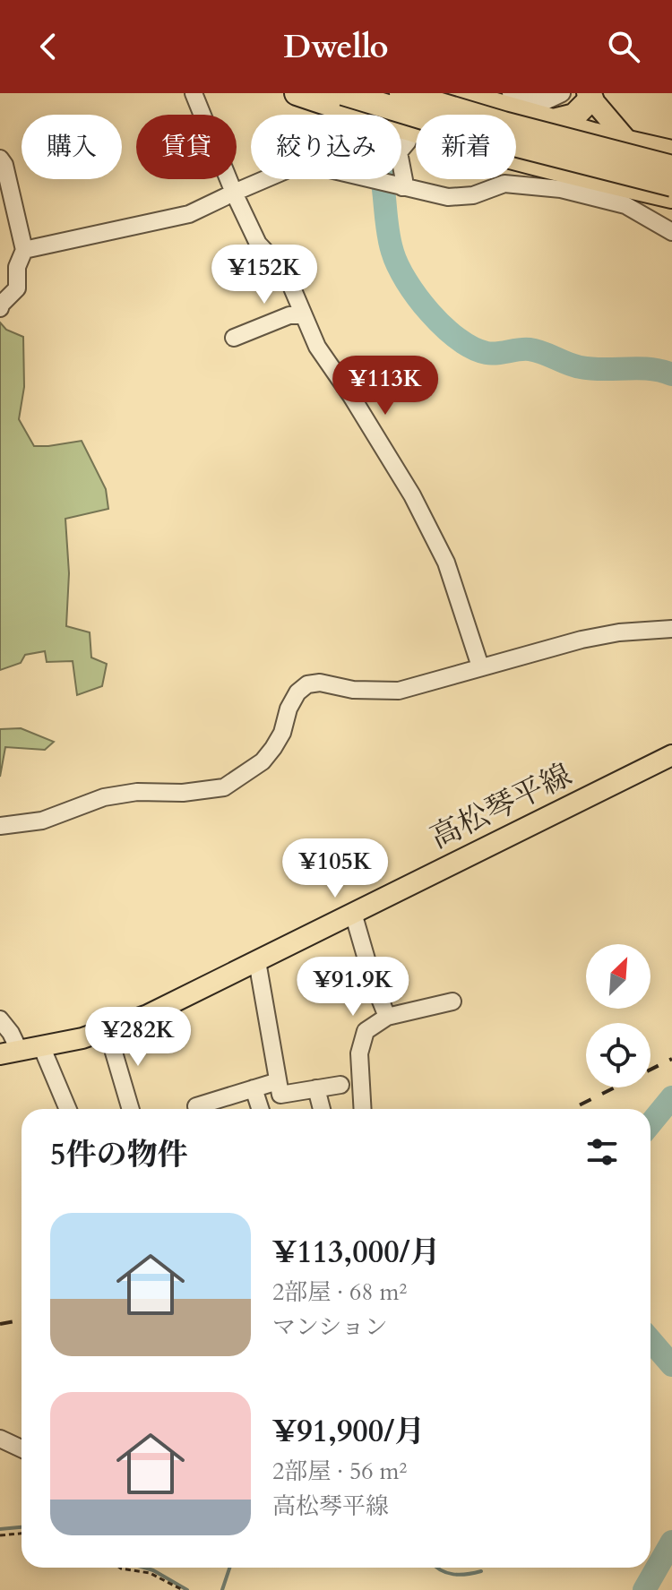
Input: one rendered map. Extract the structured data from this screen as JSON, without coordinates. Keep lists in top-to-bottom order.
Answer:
{
  "streets": {
    "main road": ["高松琴平線"]
  },
  "north": "top right",
  "page": {
    "header": "Dwello",
    "chip": [
      "購入",
      "賃貸",
      "絞り込み",
      "新着"
    ],
    "price": [
      "¥152K",
      "¥113K",
      "¥105K",
      "¥91.9K",
      "¥282K"
    ],
    "heading": "5件の物件",
    "list": [
      {
        "name": "¥113,000/月",
        "note": "2部屋 · 68 m² · マンション"
      },
      {
        "name": "¥91,900/月",
        "note": "2部屋 · 56 m² · 高松琴平線"
      }
    ]
  }
}
